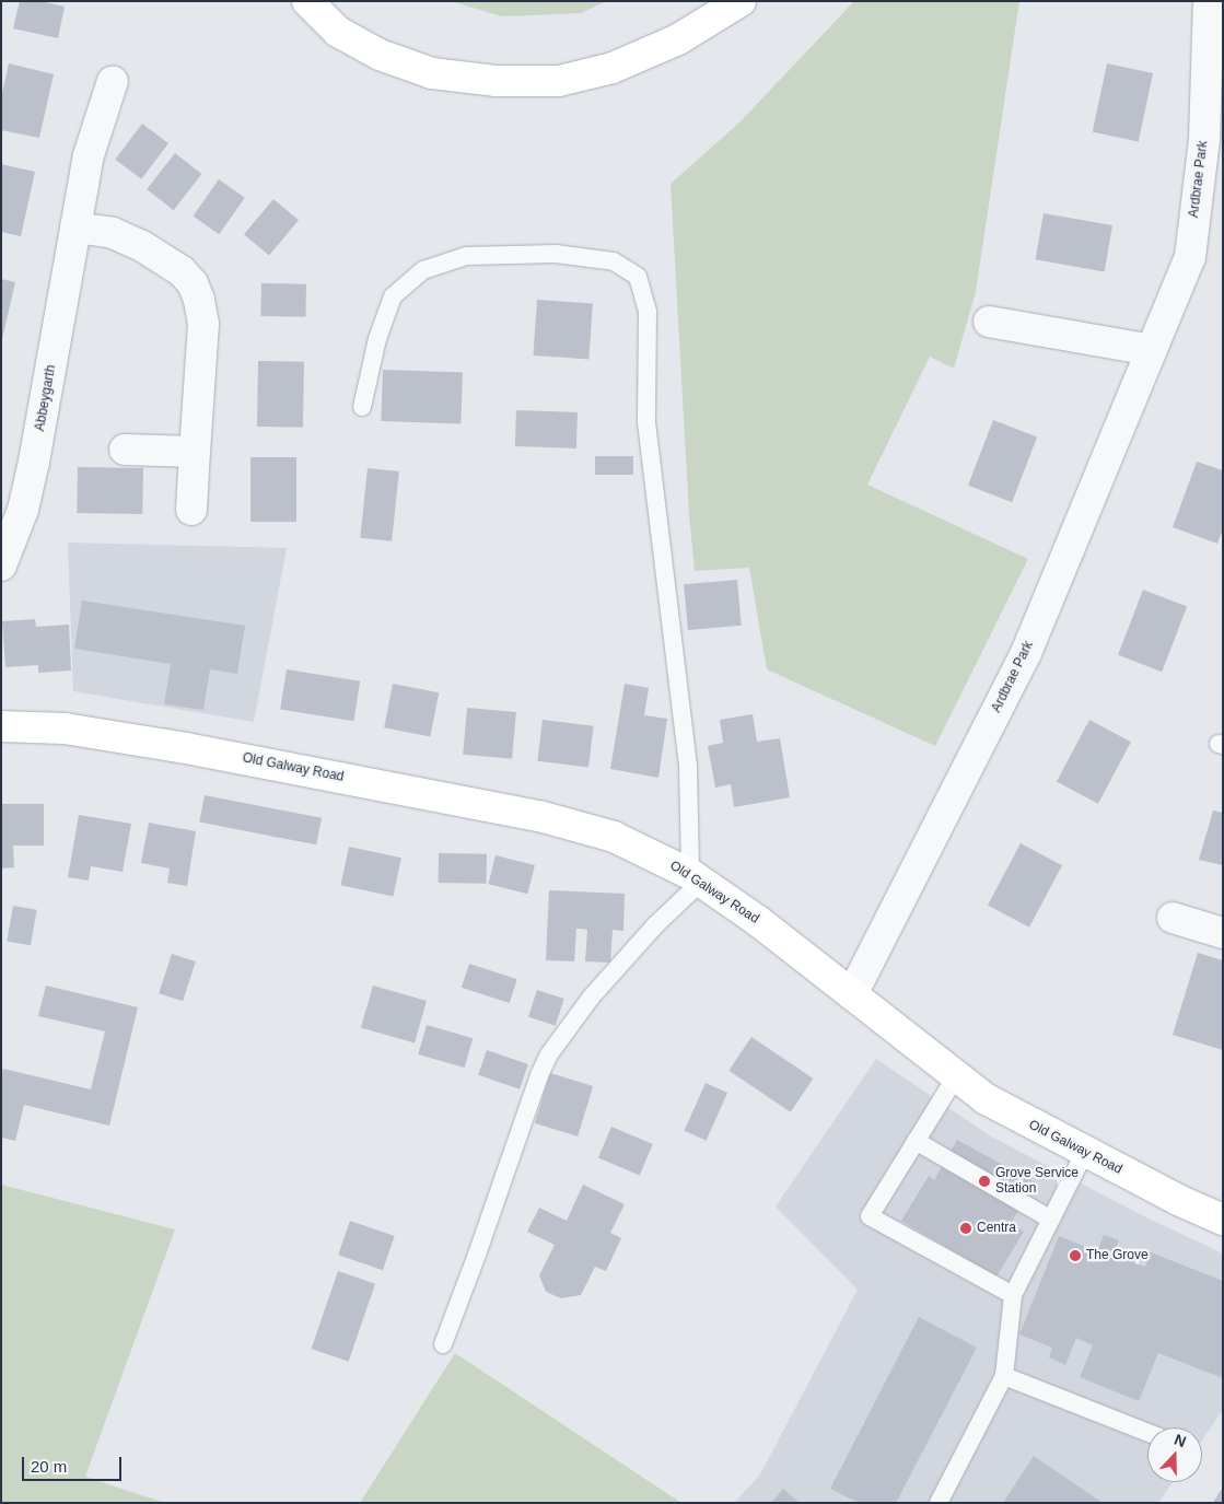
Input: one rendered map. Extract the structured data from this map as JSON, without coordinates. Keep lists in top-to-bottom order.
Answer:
{
  "streets": {
    "main road": ["Old Galway Road"],
    "street": ["Ardbrae Park", "Abbeygarth"]
  },
  "crossings": [
    ["Ardbrae Park", "Old Galway Road"]
  ],
  "places": ["Grove Service Station", "Centra", "The Grove"],
  "scale_bar": "20 m",
  "north": "top"
}
